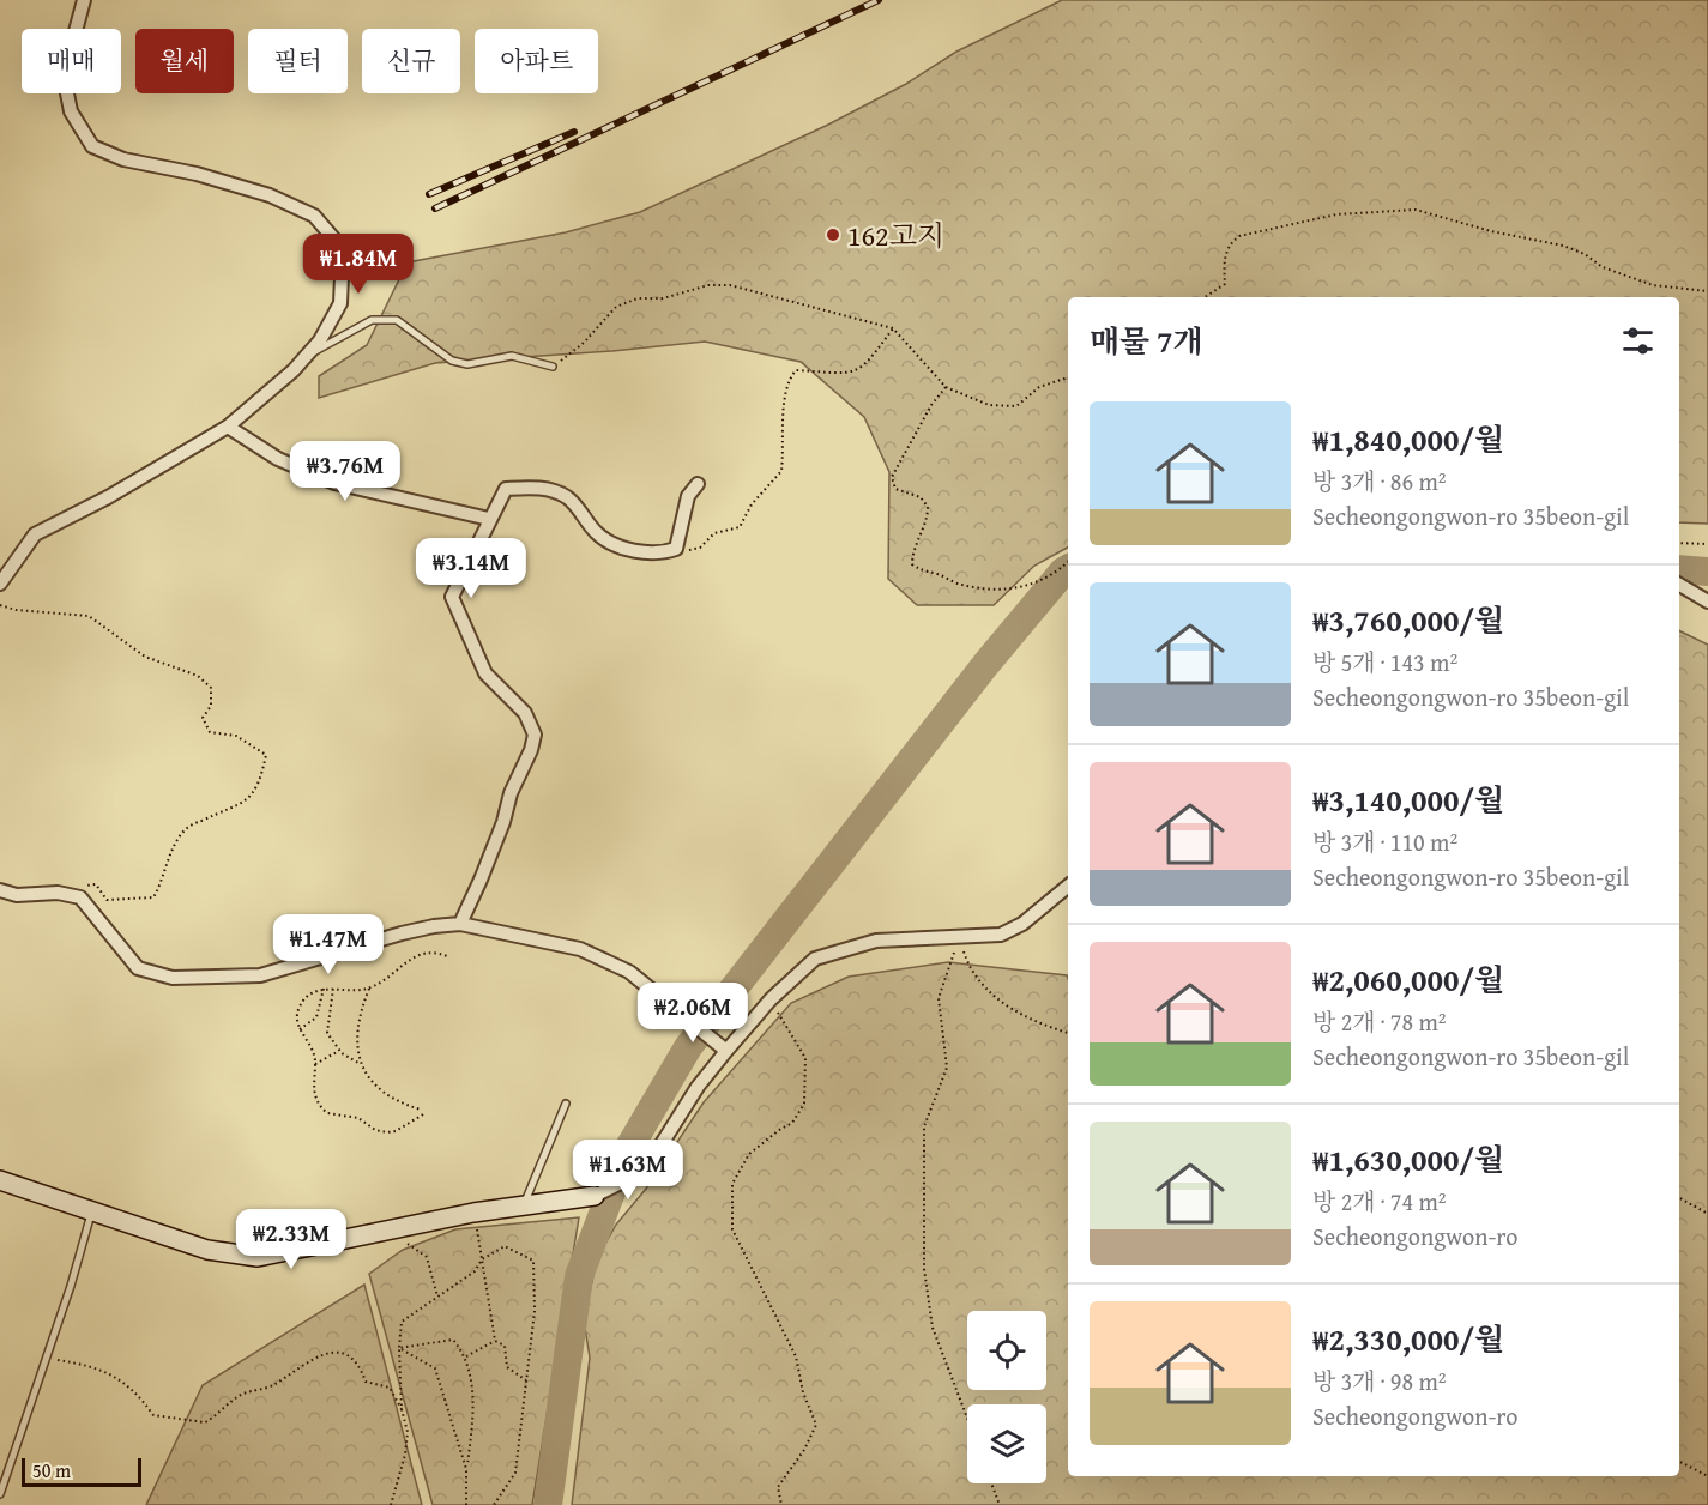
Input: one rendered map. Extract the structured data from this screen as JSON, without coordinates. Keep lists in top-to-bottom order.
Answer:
{
  "places": ["162고지"],
  "scale_bar": "50 m",
  "page": {
    "chip": [
      "매매",
      "월세",
      "필터",
      "신규",
      "아파트"
    ],
    "price": [
      "₩1.84M",
      "₩3.76M",
      "₩3.14M",
      "₩1.47M",
      "₩2.06M",
      "₩1.63M",
      "₩2.33M"
    ],
    "heading": "매물 7개",
    "list": [
      {
        "name": "₩1,840,000/월",
        "note": "방 3개 · 86 m² · Secheongongwon-ro 35beon-gil"
      },
      {
        "name": "₩3,760,000/월",
        "note": "방 5개 · 143 m² · Secheongongwon-ro 35beon-gil"
      },
      {
        "name": "₩3,140,000/월",
        "note": "방 3개 · 110 m² · Secheongongwon-ro 35beon-gil"
      },
      {
        "name": "₩2,060,000/월",
        "note": "방 2개 · 78 m² · Secheongongwon-ro 35beon-gil"
      },
      {
        "name": "₩1,630,000/월",
        "note": "방 2개 · 74 m² · Secheongongwon-ro"
      },
      {
        "name": "₩2,330,000/월",
        "note": "방 3개 · 98 m² · Secheongongwon-ro"
      }
    ],
    "scale": "50 m"
  }
}
